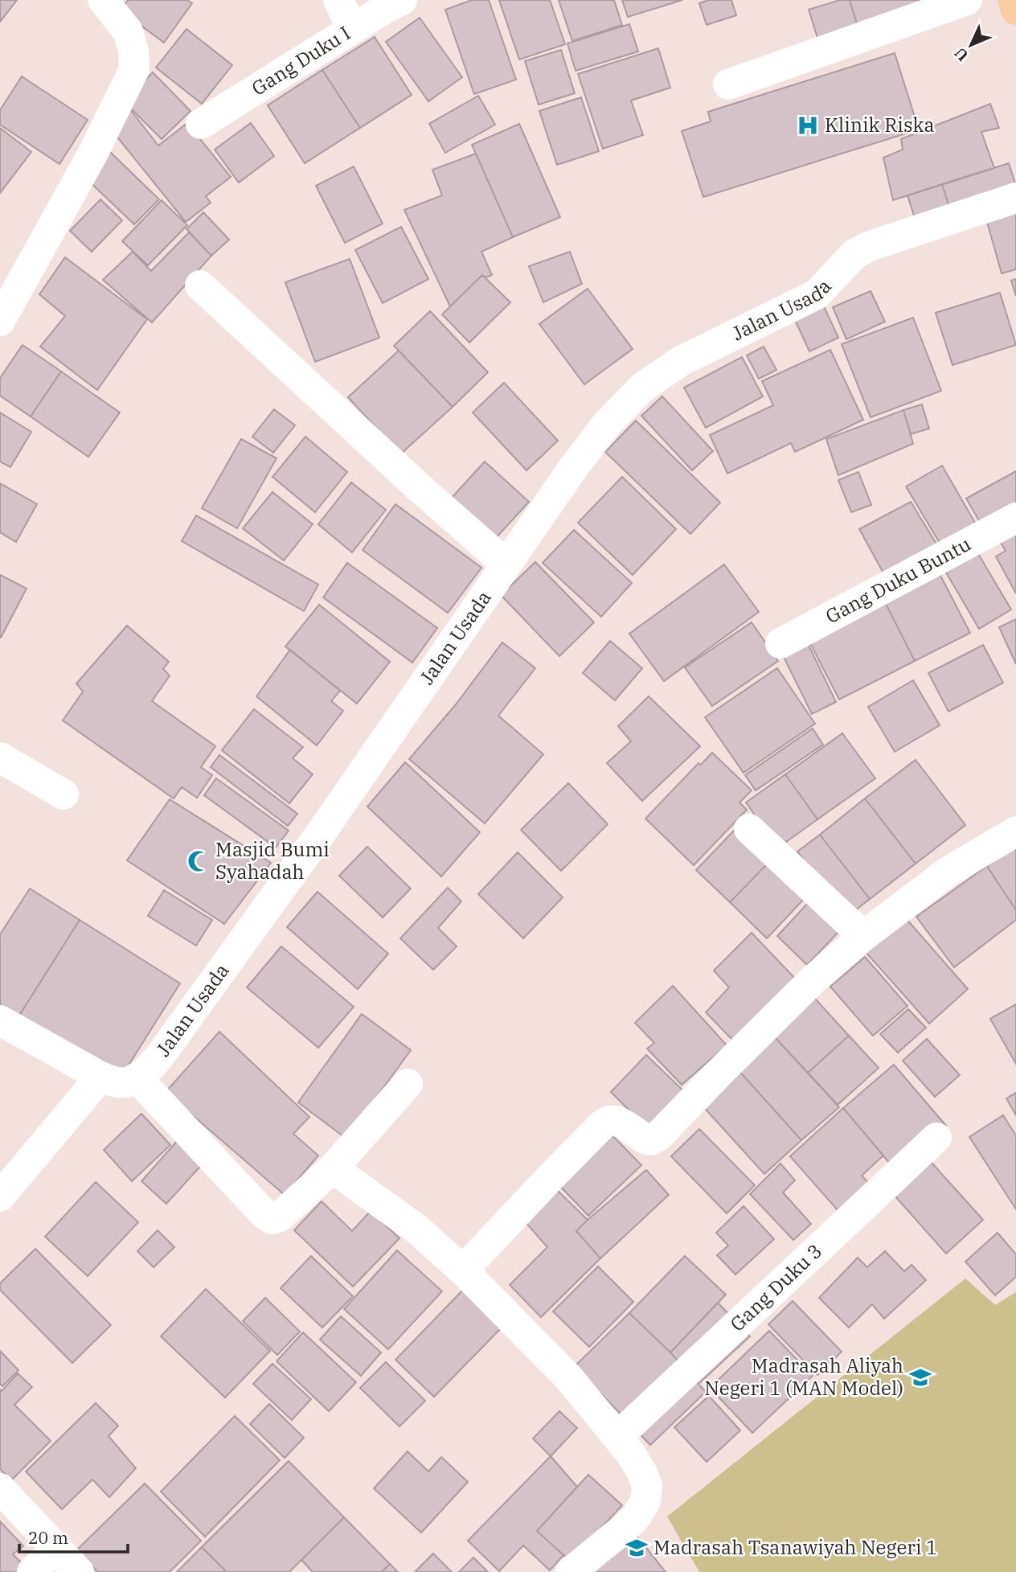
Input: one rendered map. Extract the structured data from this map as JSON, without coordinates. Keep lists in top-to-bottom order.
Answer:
{
  "streets": {
    "street": [
      "Gang Duku I",
      "Jalan Usada",
      "Gang Duku Buntu",
      "Gang Duku 3"
    ]
  },
  "places": {
    "hospital": ["Klinik Riska"],
    "mosque": ["Masjid Bumi Syahadah"],
    "school or university": ["Madrasah Aliyah Negeri 1 (MAN Model)", "Madrasah Tsanawiyah Negeri 1"]
  },
  "scale_bar": "20 m",
  "north": "bottom left"
}
